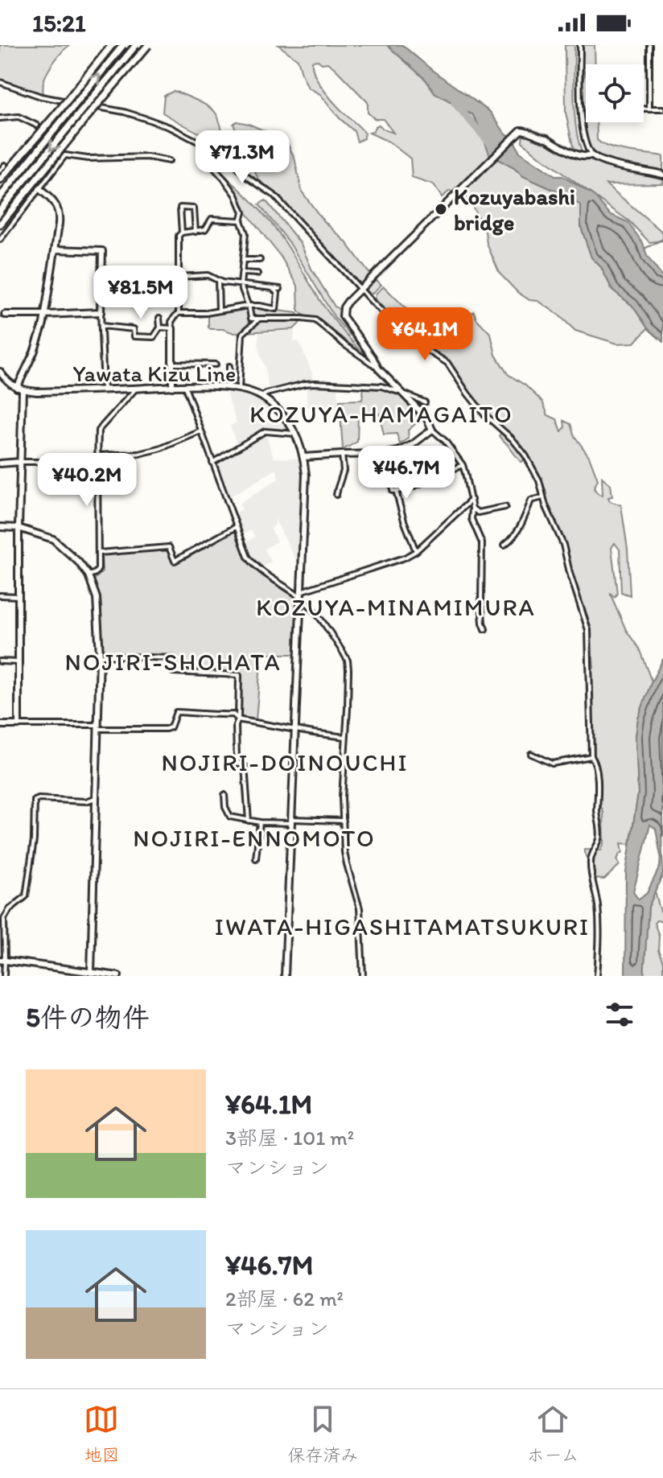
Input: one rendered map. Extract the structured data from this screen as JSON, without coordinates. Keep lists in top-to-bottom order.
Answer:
{
  "streets": {
    "main road": ["Yawata Kizu Line"]
  },
  "districts": [
    "KOZUYA-HAMAGAITO",
    "KOZUYA-MINAMIMURA",
    "NOJIRI-SHOHATA",
    "NOJIRI-DOINOUCHI",
    "NOJIRI-ENNOMOTO",
    "IWATA-HIGASHITAMATSUKURI"
  ],
  "places": ["Kozuyabashi bridge"],
  "page": {
    "status": "15:21",
    "price": [
      "¥71.3M",
      "¥81.5M",
      "¥64.1M",
      "¥46.7M",
      "¥40.2M"
    ],
    "heading": "5件の物件",
    "list": [
      {
        "name": "¥64.1M",
        "note": "3部屋 · 101 m² · マンション"
      },
      {
        "name": "¥46.7M",
        "note": "2部屋 · 62 m² · マンション"
      }
    ],
    "tabs": ["地図", "保存済み", "ホーム"]
  }
}
